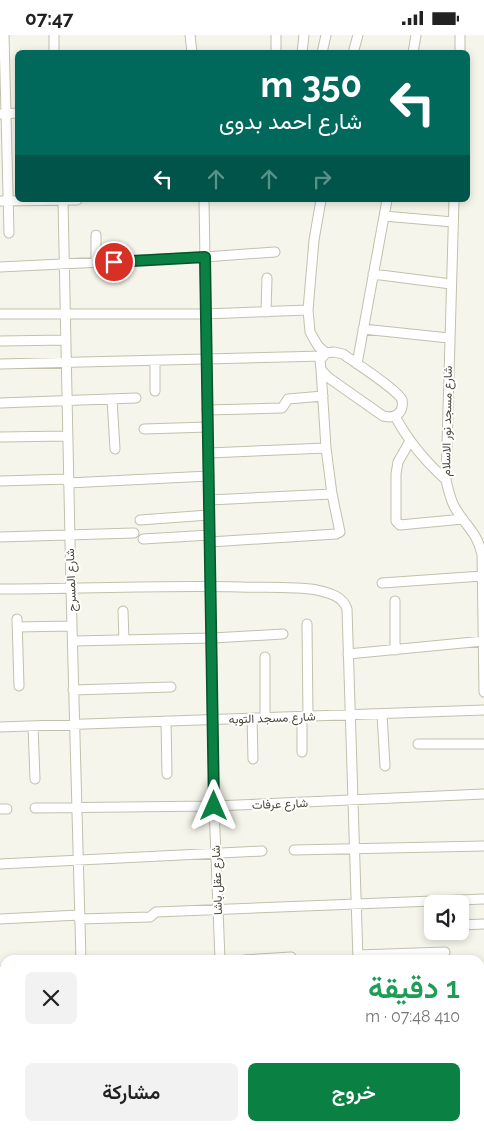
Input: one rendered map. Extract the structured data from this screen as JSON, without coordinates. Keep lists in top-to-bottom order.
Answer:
{
  "streets": {
    "street": [
      "شارع مسجد نور الاسلام",
      "شارع المسرح",
      "شارع مسجد التوبه",
      "شارع عرفات",
      "شارع عقل باشا"
    ]
  },
  "crossings": [
    ["شارع المسرح", "شارع مسجد التوبه"],
    ["شارع المسرح", "شارع عرفات"],
    ["شارع مسجد التوبه", "شارع عقل باشا"],
    ["شارع عرفات", "شارع عقل باشا"]
  ],
  "page": {
    "status": "07:47",
    "turn": ["350 m", "شارع احمد بدوى"],
    "heading": ["1 دقيقة", "410 m · 07:48"],
    "buttons": ["خروج", "مشاركة"]
  }
}
